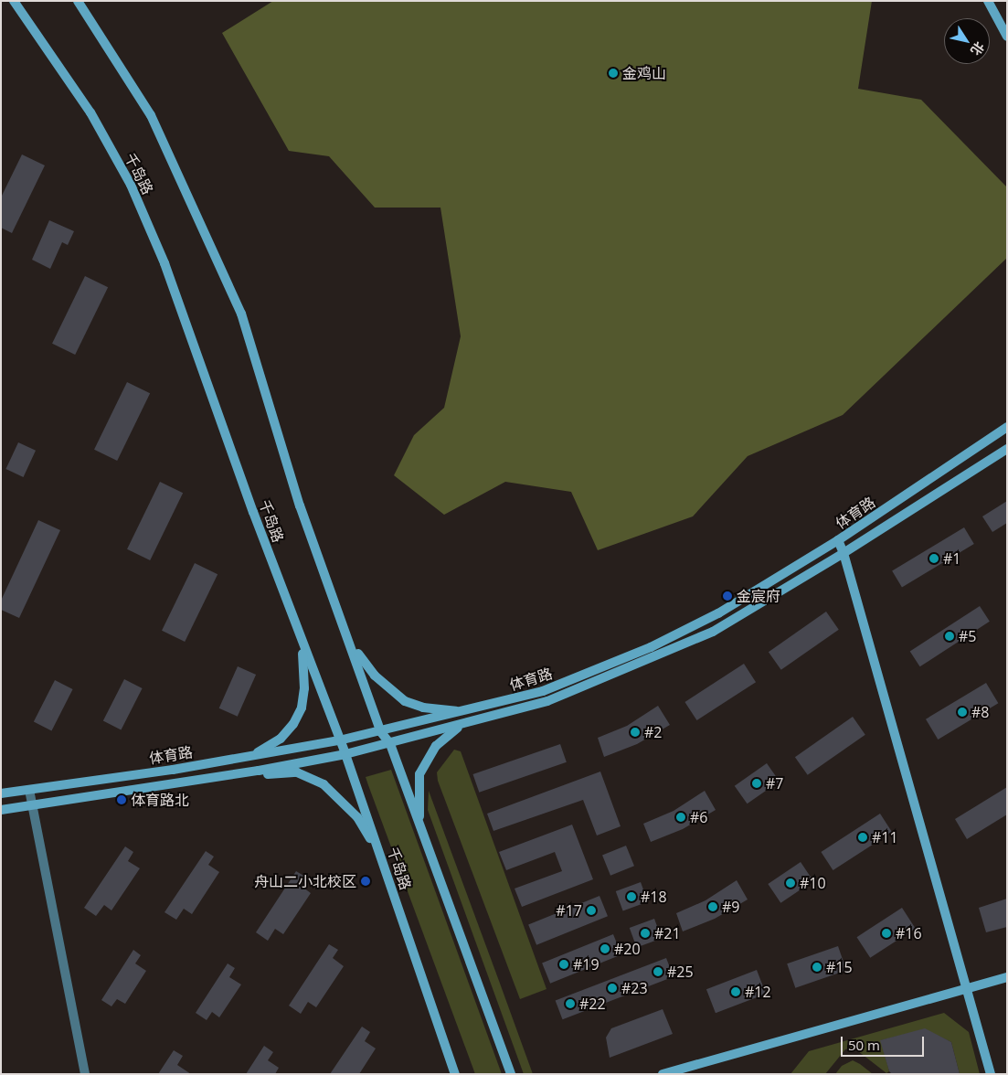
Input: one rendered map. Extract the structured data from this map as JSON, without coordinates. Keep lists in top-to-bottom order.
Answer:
{
  "streets": {
    "street": ["千岛路", "体育路"]
  },
  "crossings": [
    ["千岛路", "体育路"]
  ],
  "places": [
    "金鸡山",
    "#1",
    "金宸府",
    "#5",
    "#8",
    "#2",
    "#7",
    "体育路北",
    "#6",
    "#11",
    "舟山二小北校区",
    "#10",
    "#18",
    "#9",
    "#17",
    "#21",
    "#16",
    "#20",
    "#19",
    "#15",
    "#25",
    "#23",
    "#12",
    "#22"
  ],
  "scale_bar": "50 m",
  "north": "bottom right"
}
